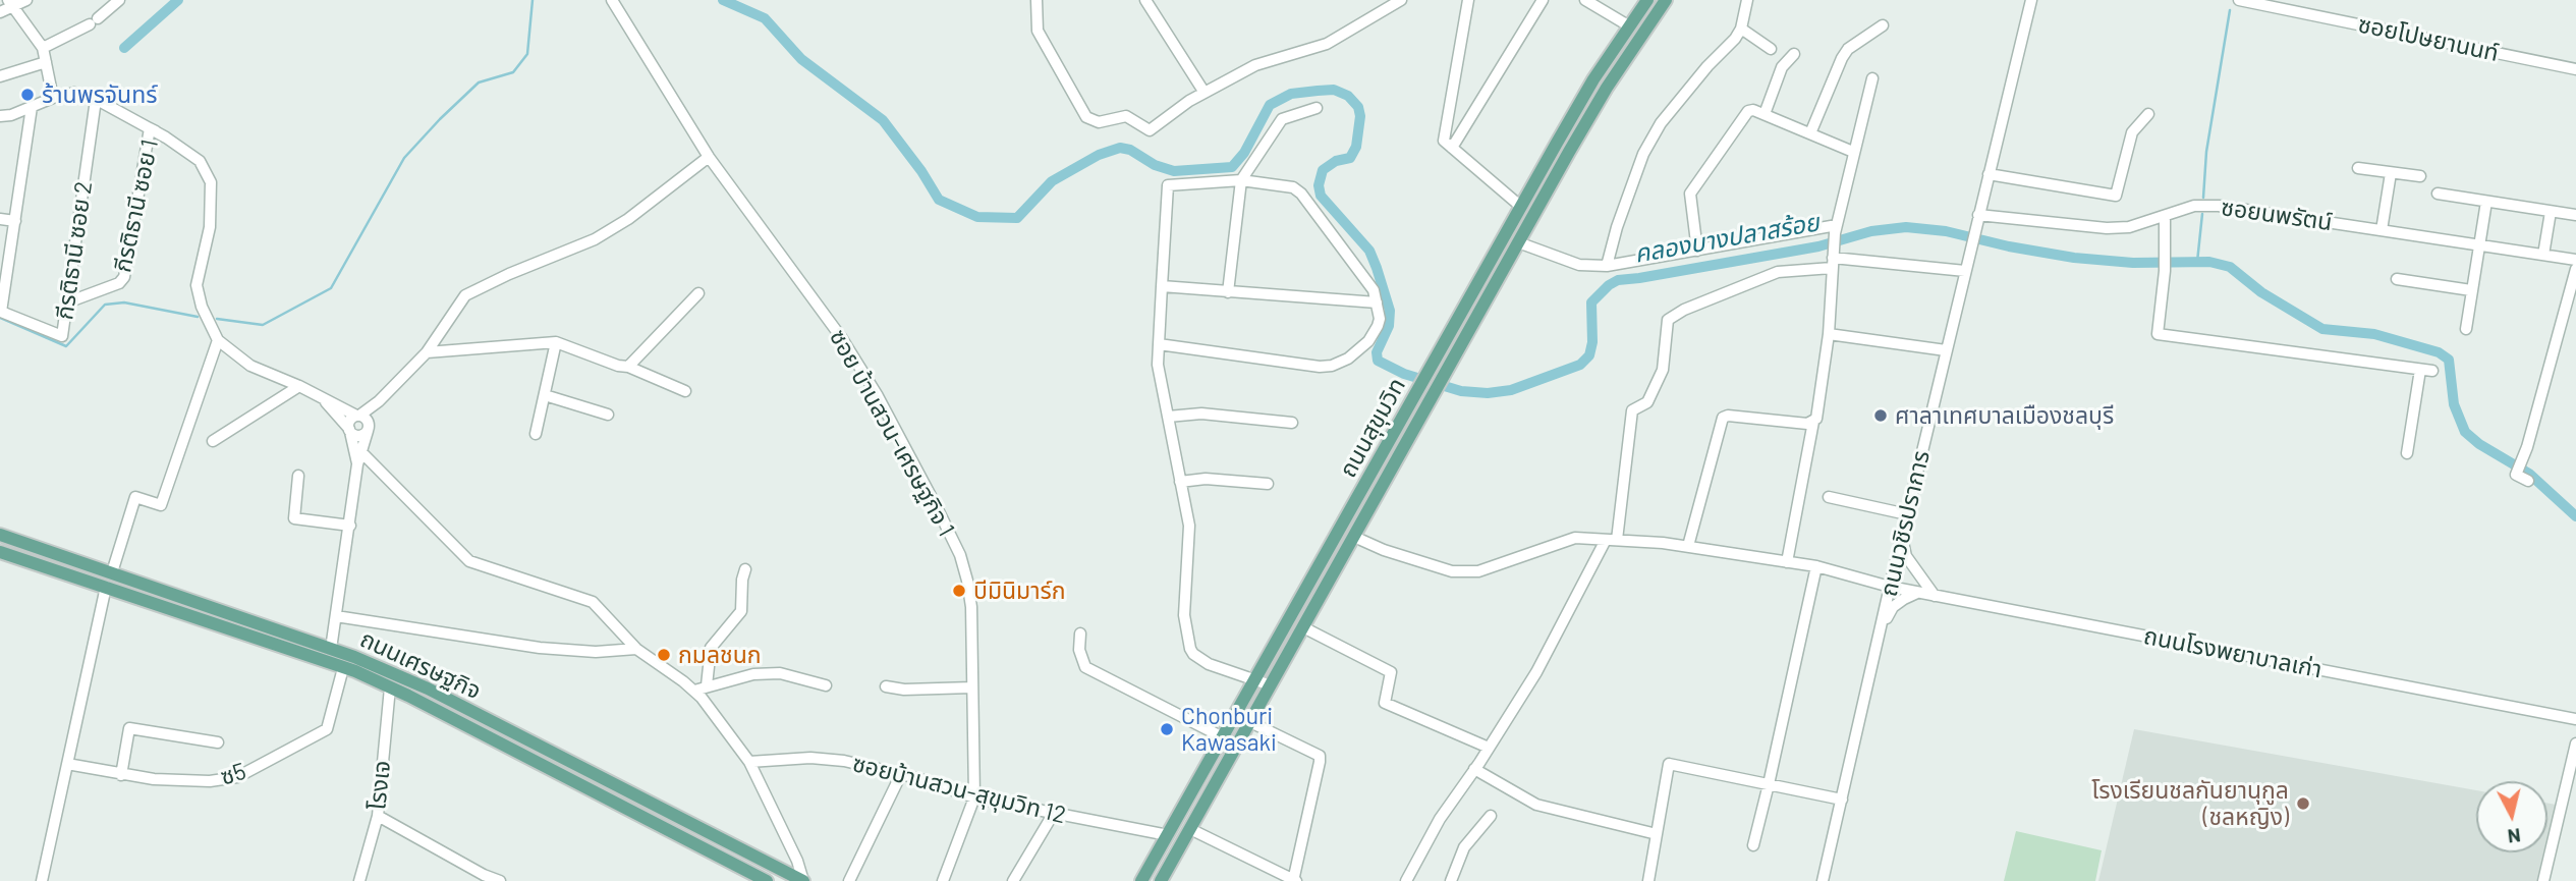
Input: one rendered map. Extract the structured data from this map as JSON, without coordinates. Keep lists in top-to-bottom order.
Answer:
{
  "streets": {
    "main road": ["ถนนสุขุมวิท", "ถนนเศรษฐกิจ"],
    "street": [
      "ซอยโปษยานนท์",
      "กีรติธานี ซอย 1",
      "ซอยนพรัตน์",
      "กีรติธานี ซอย 2",
      "ซอย บ้านสวน-เศรษฐกิจ 1",
      "ถนนวชิรปราการ",
      "ถนนโรงพยาบาลเก่า",
      "ซ5",
      "โรงเจ",
      "ซอยบ้านสวน-สุขุมวิท 12"
    ]
  },
  "crossings": [
    ["กีรติธานี ซอย 1", "กีรติธานี ซอย 2"],
    ["ซอยนพรัตน์", "ถนนวชิรปราการ"],
    ["ถนนสุขุมวิท", "ถนนโรงพยาบาลเก่า"],
    ["ถนนสุขุมวิท", "ซอยบ้านสวน-สุขุมวิท 12"],
    ["ซอย บ้านสวน-เศรษฐกิจ 1", "ซอยบ้านสวน-สุขุมวิท 12"],
    ["ถนนวชิรปราการ", "ถนนโรงพยาบาลเก่า"],
    ["ถนนเศรษฐกิจ", "ซ5"],
    ["ถนนเศรษฐกิจ", "โรงเจ"]
  ],
  "water": ["คลองบางปลาสร้อย"],
  "places": [
    "ร้านพรจันทร์",
    "ศาลาเทศบาลเมืองชลบุรี",
    "บีมินิมาร์ก",
    "กมลชนก",
    "Chonburi Kawasaki",
    "โรงเรียนชลกันยานุกูล (ชลหญิง)"
  ],
  "north": "bottom"
}
